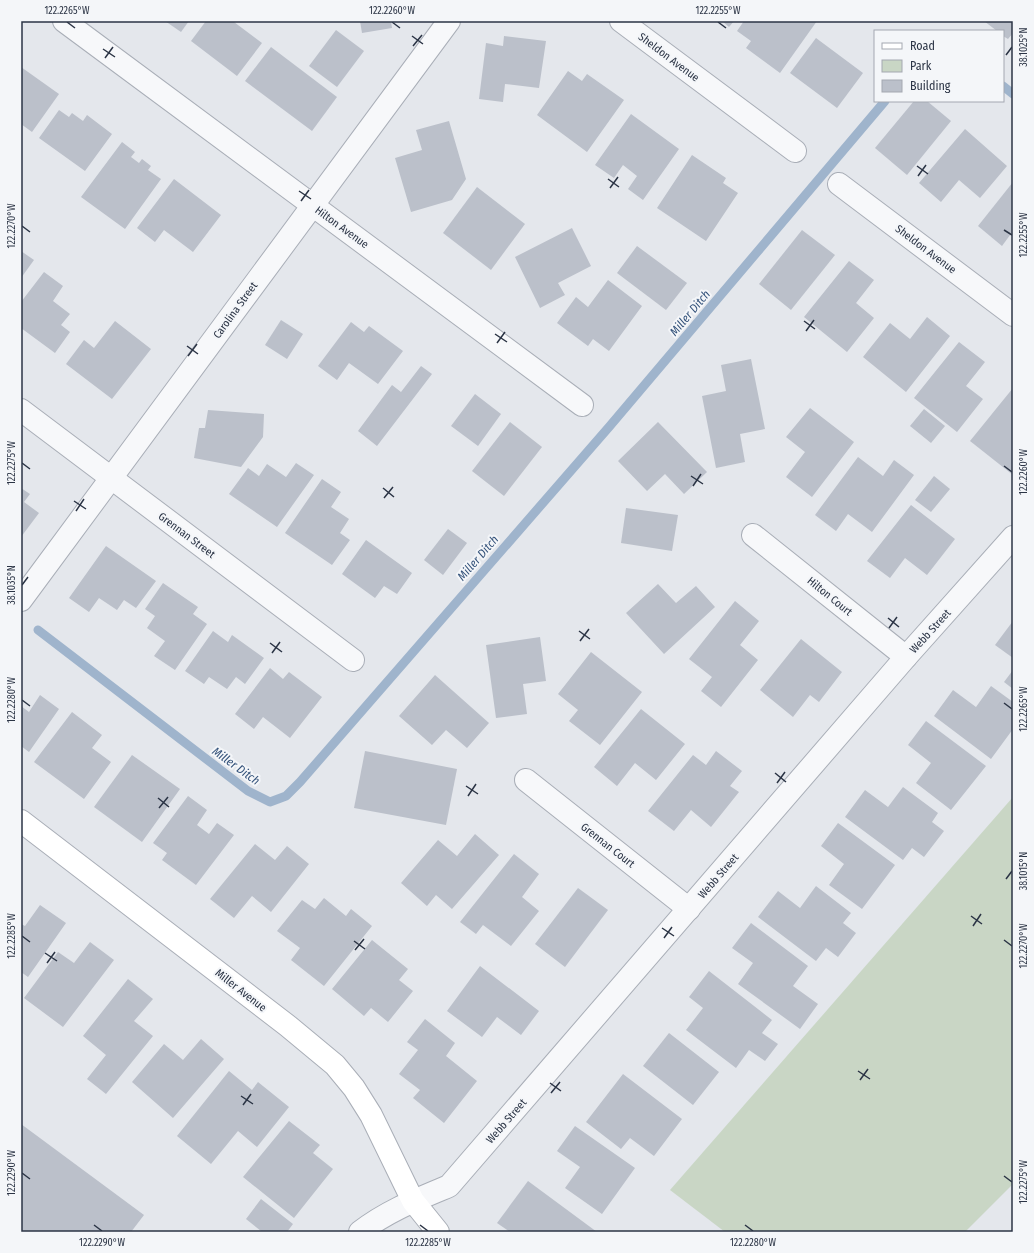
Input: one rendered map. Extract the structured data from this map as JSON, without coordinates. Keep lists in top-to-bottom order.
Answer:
{
  "streets": {
    "street": [
      "Sheldon Avenue",
      "Hilton Avenue",
      "Carolina Street",
      "Grennan Street",
      "Hilton Court",
      "Webb Street",
      "Grennan Court",
      "Miller Avenue"
    ]
  },
  "crossings": [
    ["Hilton Avenue", "Carolina Street"],
    ["Carolina Street", "Grennan Street"],
    ["Hilton Court", "Webb Street"],
    ["Webb Street", "Grennan Court"],
    ["Webb Street", "Miller Avenue"]
  ],
  "water": ["Miller Ditch"],
  "legend": ["Road", "Park", "Building"],
  "coordinates": [
    "122.2265°W",
    "122.2260°W",
    "122.2255°W",
    "38.1025°N",
    "122.2270°W",
    "122.2275°W",
    "38.1035°N",
    "122.2280°W",
    "38.1015°N",
    "122.2285°W",
    "122.2290°W"
  ]
}
